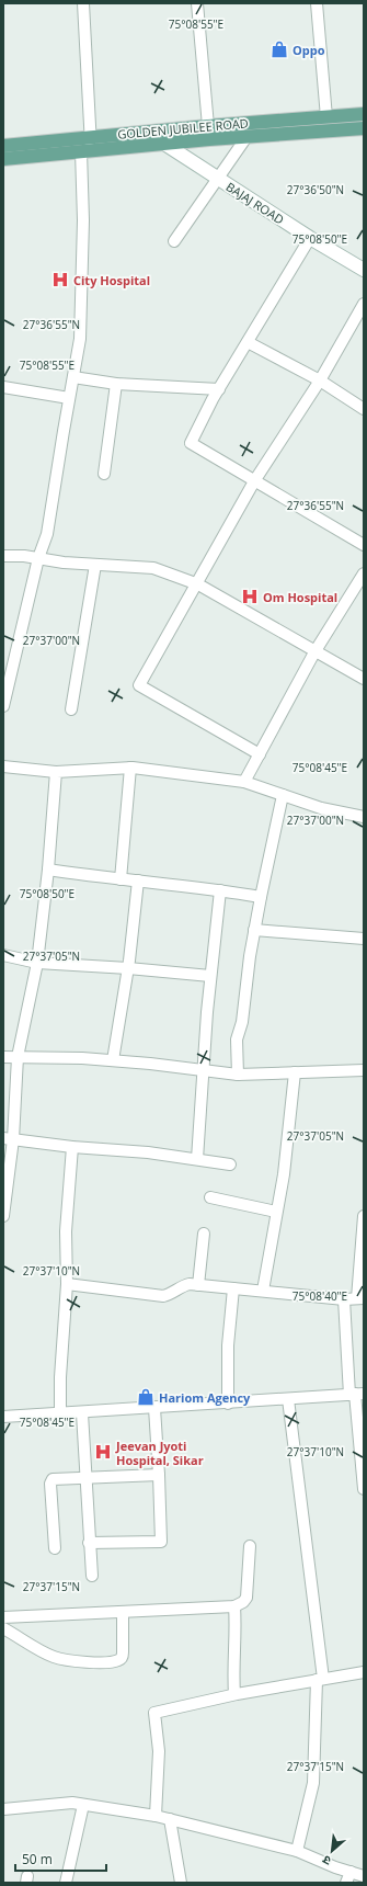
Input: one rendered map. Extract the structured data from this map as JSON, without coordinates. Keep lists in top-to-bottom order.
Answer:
{
  "streets": {
    "main road": ["GOLDEN JUBILEE ROAD"],
    "street": ["BAJAJ ROAD"]
  },
  "crossings": [
    ["GOLDEN JUBILEE ROAD", "BAJAJ ROAD"]
  ],
  "places": {
    "shop": ["Oppo", "Hariom Agency"],
    "hospital": ["City Hospital", "Om Hospital", "Jeevan Jyoti Hospital, Sikar"]
  },
  "scale_bar": "50 m",
  "north": "bottom left",
  "coordinates": [
    "75°08'55\"E",
    "27°36'50\"N",
    "75°08'50\"E",
    "27°36'55\"N",
    "27°37'00\"N",
    "75°08'45\"E",
    "27°37'05\"N",
    "27°37'10\"N",
    "75°08'40\"E",
    "27°37'15\"N"
  ]
}
